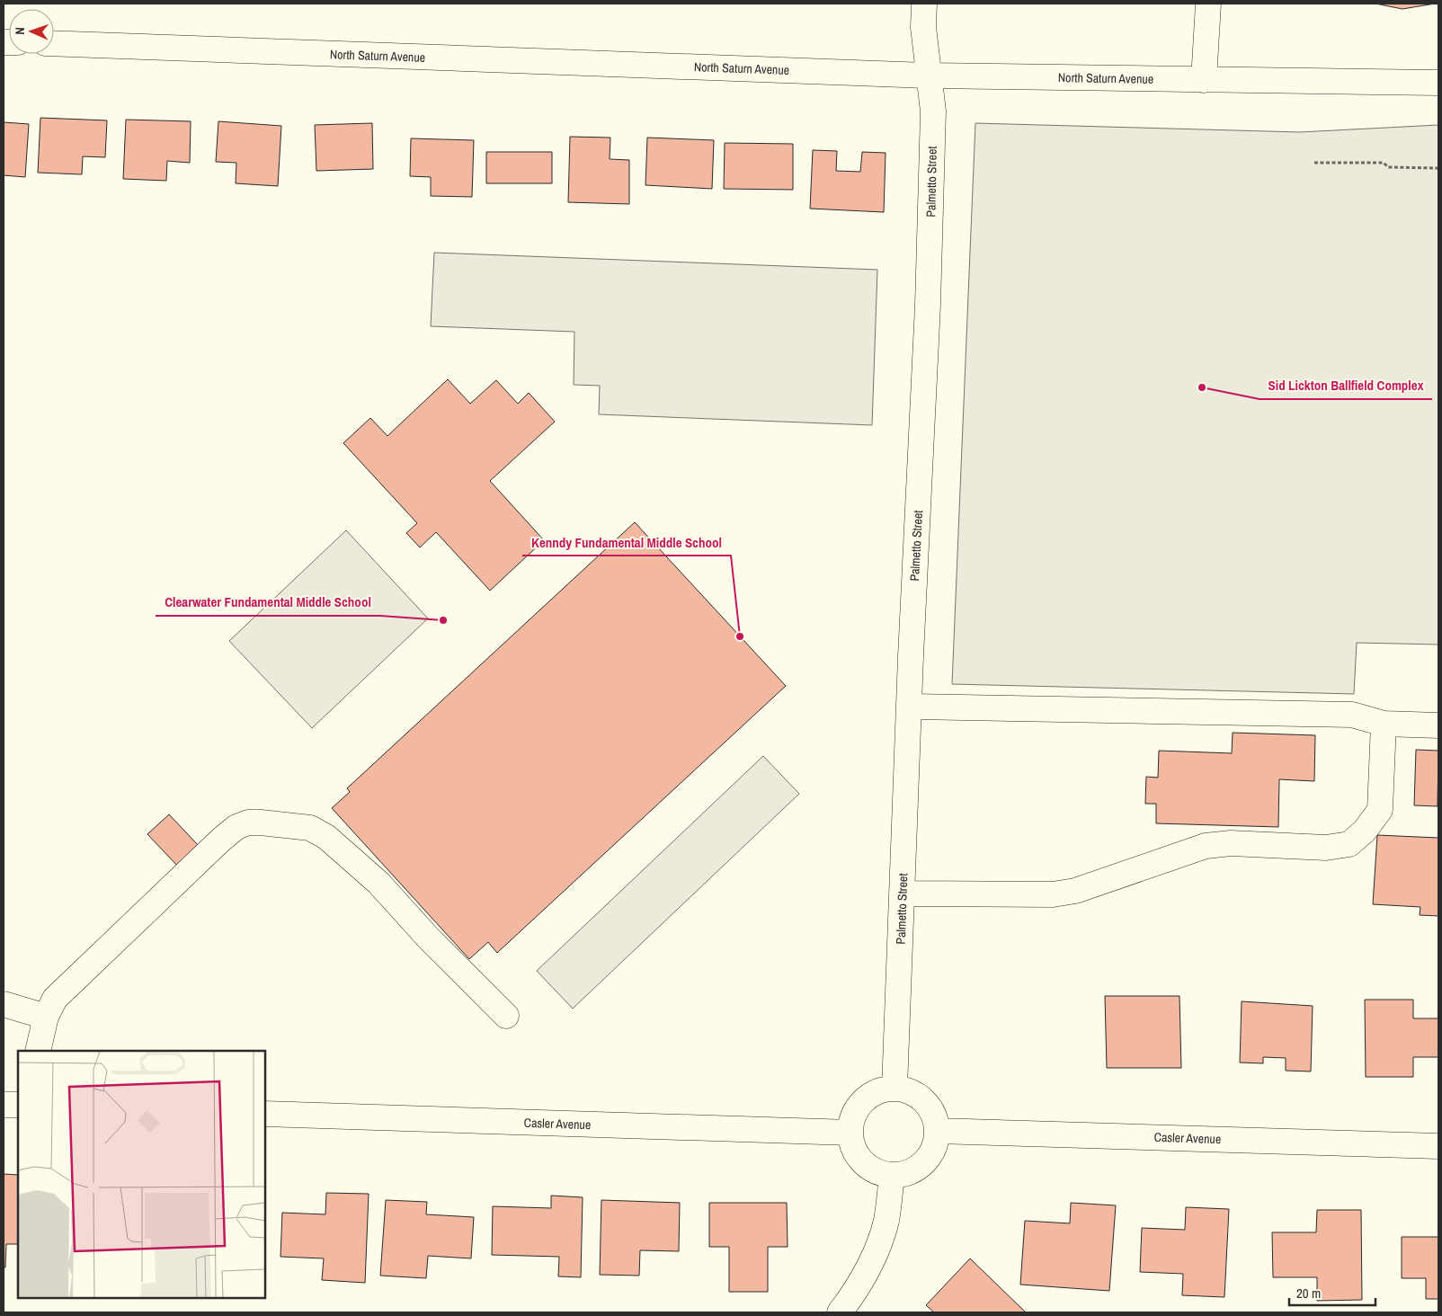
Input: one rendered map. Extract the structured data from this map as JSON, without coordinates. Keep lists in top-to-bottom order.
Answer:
{
  "streets": {
    "street": ["North Saturn Avenue", "Palmetto Street", "Casler Avenue"]
  },
  "crossings": [
    ["North Saturn Avenue", "Palmetto Street"],
    ["Palmetto Street", "Casler Avenue"]
  ],
  "places": ["Sid Lickton Ballfield Complex", "Clearwater Fundamental Middle School", "Kenndy Fundamental Middle School"],
  "scale_bar": "20 m",
  "north": "left"
}
